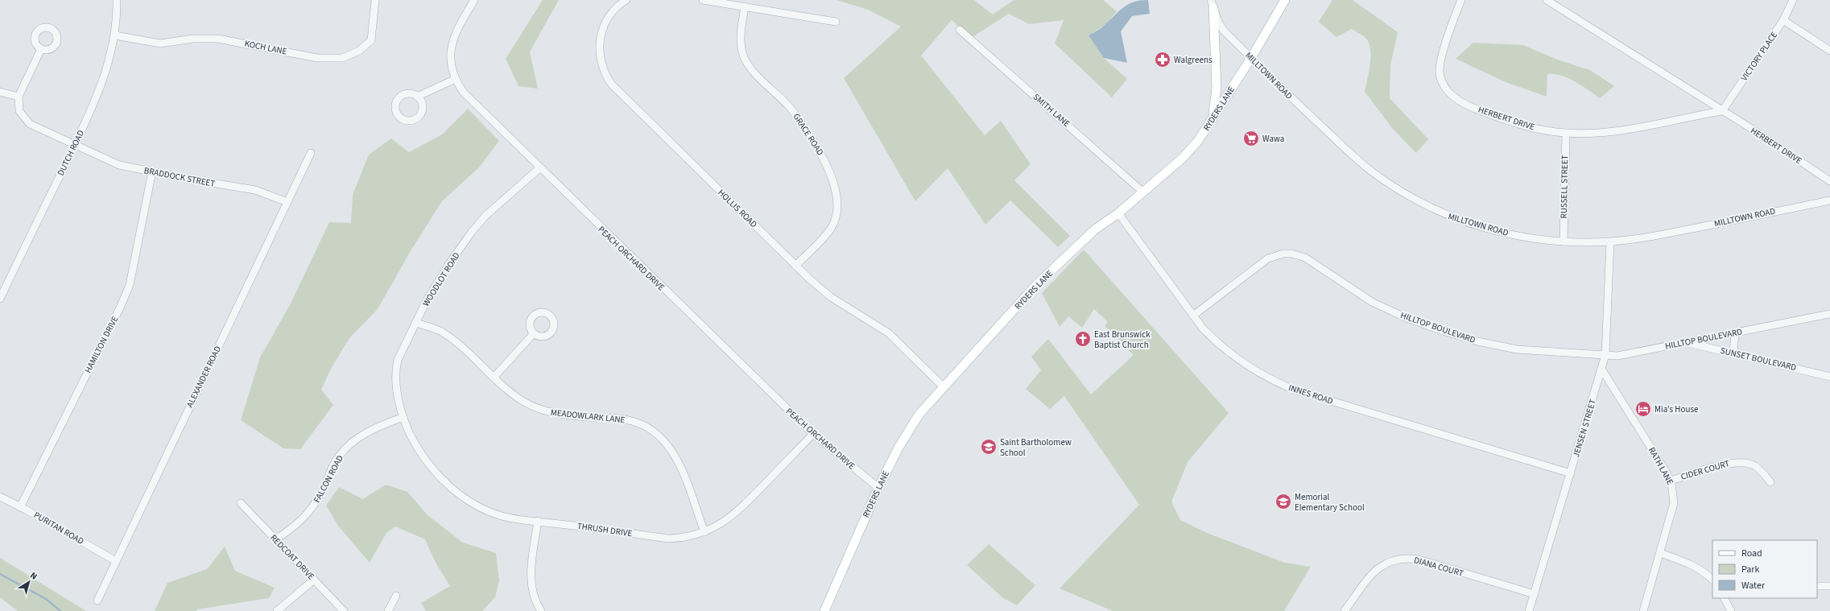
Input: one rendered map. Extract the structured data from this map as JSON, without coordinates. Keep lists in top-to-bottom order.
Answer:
{
  "streets": {
    "main road": ["RYDERS LANE"],
    "street": [
      "KOCH LANE",
      "VICTORY PLACE",
      "MILLTOWN ROAD",
      "SMITH LANE",
      "HERBERT DRIVE",
      "GRACE ROAD",
      "DUTCH ROAD",
      "BRADDOCK STREET",
      "RUSSELL STREET",
      "HOLLIS ROAD",
      "PEACH ORCHARD DRIVE",
      "WOODLOT ROAD",
      "HILLTOP BOULEVARD",
      "HAMILTON DRIVE",
      "SUNSET BOULEVARD",
      "ALEXANDER ROAD",
      "INNES ROAD",
      "MEADOWLARK LANE",
      "JENSEN STREET",
      "RATH LANE",
      "CIDER COURT",
      "FALCON ROAD",
      "PURITAN ROAD",
      "THRUSH DRIVE",
      "REDCOAT DRIVE",
      "DIANA COURT"
    ]
  },
  "crossings": [
    ["KOCH LANE", "DUTCH ROAD"],
    ["VICTORY PLACE", "HERBERT DRIVE"],
    ["MILLTOWN ROAD", "RYDERS LANE"],
    ["MILLTOWN ROAD", "RUSSELL STREET"],
    ["MILLTOWN ROAD", "JENSEN STREET"],
    ["RYDERS LANE", "SMITH LANE"],
    ["RYDERS LANE", "HOLLIS ROAD"],
    ["RYDERS LANE", "PEACH ORCHARD DRIVE"],
    ["RYDERS LANE", "INNES ROAD"],
    ["HERBERT DRIVE", "RUSSELL STREET"],
    ["GRACE ROAD", "HOLLIS ROAD"],
    ["DUTCH ROAD", "BRADDOCK STREET"],
    ["BRADDOCK STREET", "HAMILTON DRIVE"],
    ["BRADDOCK STREET", "ALEXANDER ROAD"],
    ["PEACH ORCHARD DRIVE", "WOODLOT ROAD"],
    ["PEACH ORCHARD DRIVE", "THRUSH DRIVE"],
    ["WOODLOT ROAD", "MEADOWLARK LANE"],
    ["WOODLOT ROAD", "FALCON ROAD"],
    ["WOODLOT ROAD", "THRUSH DRIVE"],
    ["HILLTOP BOULEVARD", "SUNSET BOULEVARD"],
    ["HILLTOP BOULEVARD", "INNES ROAD"],
    ["HILLTOP BOULEVARD", "JENSEN STREET"],
    ["HAMILTON DRIVE", "PURITAN ROAD"],
    ["ALEXANDER ROAD", "PURITAN ROAD"],
    ["INNES ROAD", "JENSEN STREET"],
    ["MEADOWLARK LANE", "THRUSH DRIVE"],
    ["JENSEN STREET", "RATH LANE"],
    ["JENSEN STREET", "DIANA COURT"],
    ["RATH LANE", "CIDER COURT"],
    ["FALCON ROAD", "THRUSH DRIVE"],
    ["FALCON ROAD", "REDCOAT DRIVE"]
  ],
  "places": {
    "pharmacy": ["Walgreens"],
    "supermarket": ["Wawa"],
    "church": ["East Brunswick Baptist Church"],
    "hotel": ["Mia’s House"],
    "school or university": ["Saint Bartholomew School", "Memorial Elementary School"]
  },
  "legend": ["Road", "Park", "Water"],
  "north": "top right"
}
